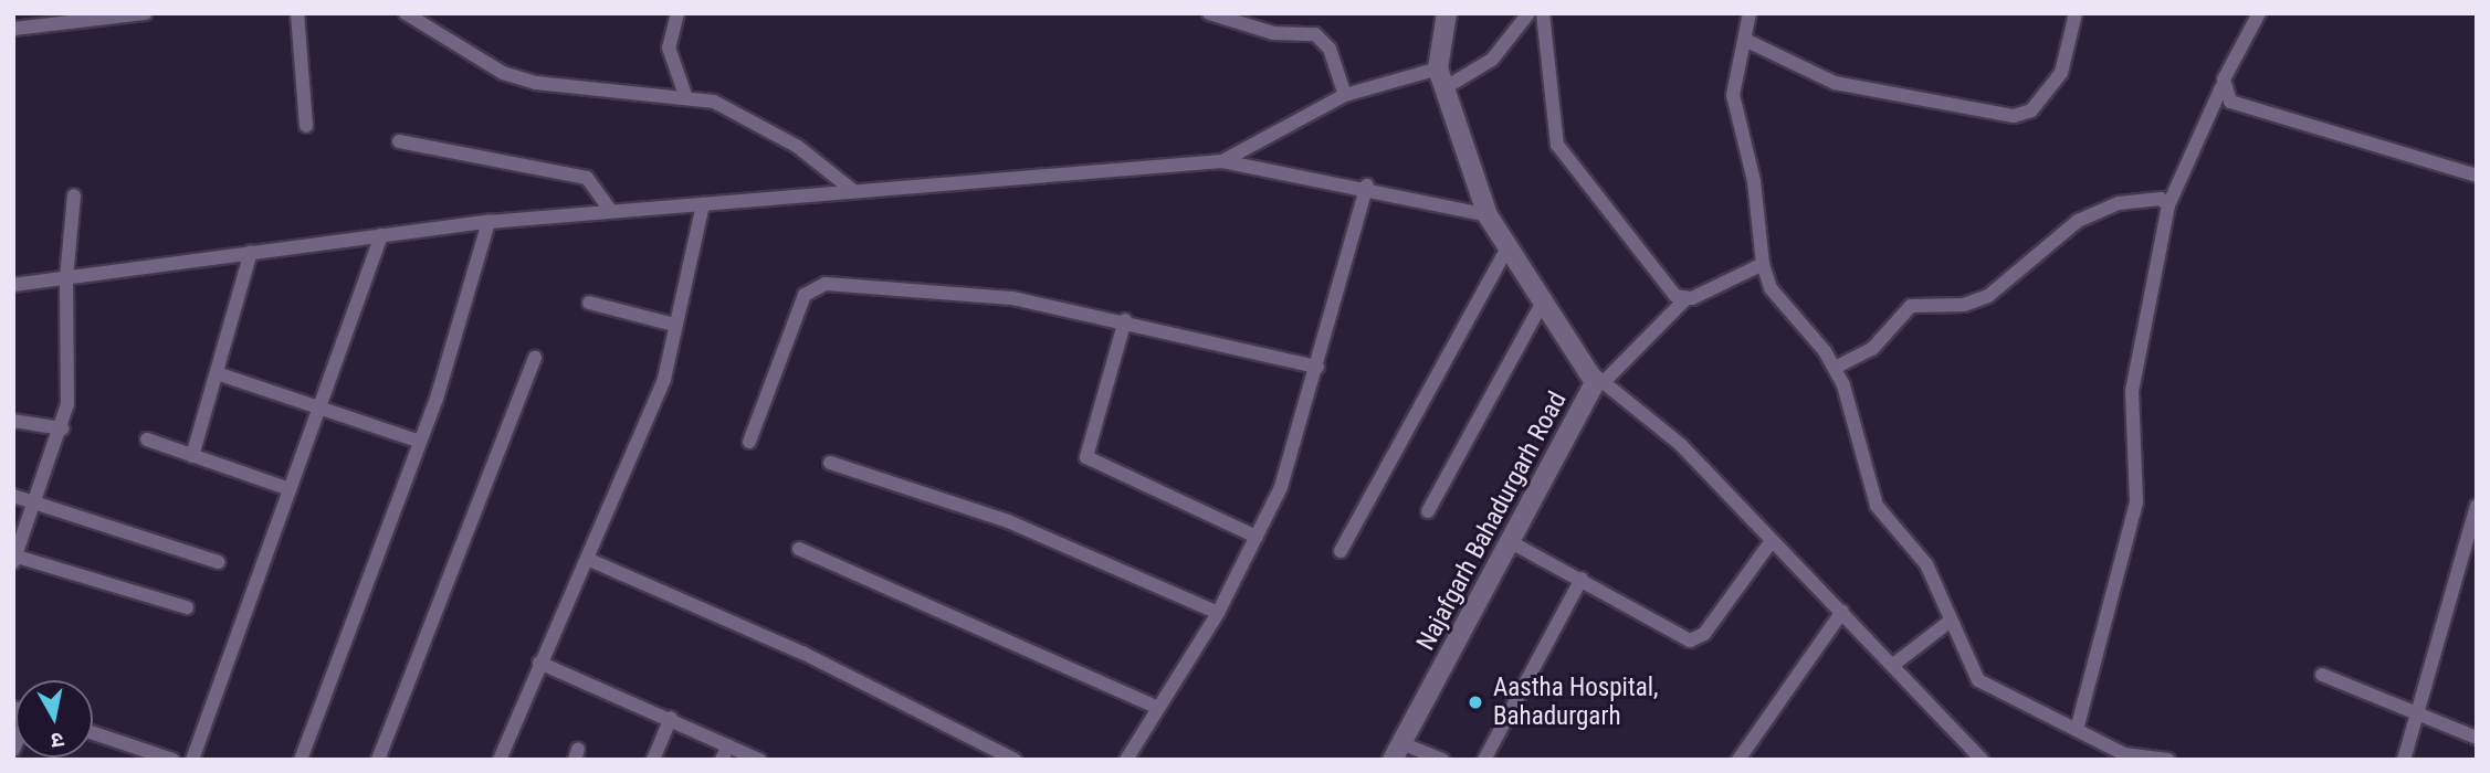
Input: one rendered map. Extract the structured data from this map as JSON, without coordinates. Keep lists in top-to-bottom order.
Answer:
{
  "streets": {
    "street": ["Najafgarh Bahadurgarh Road"]
  },
  "places": ["Aastha Hospital, Bahadurgarh"],
  "north": "bottom"
}
